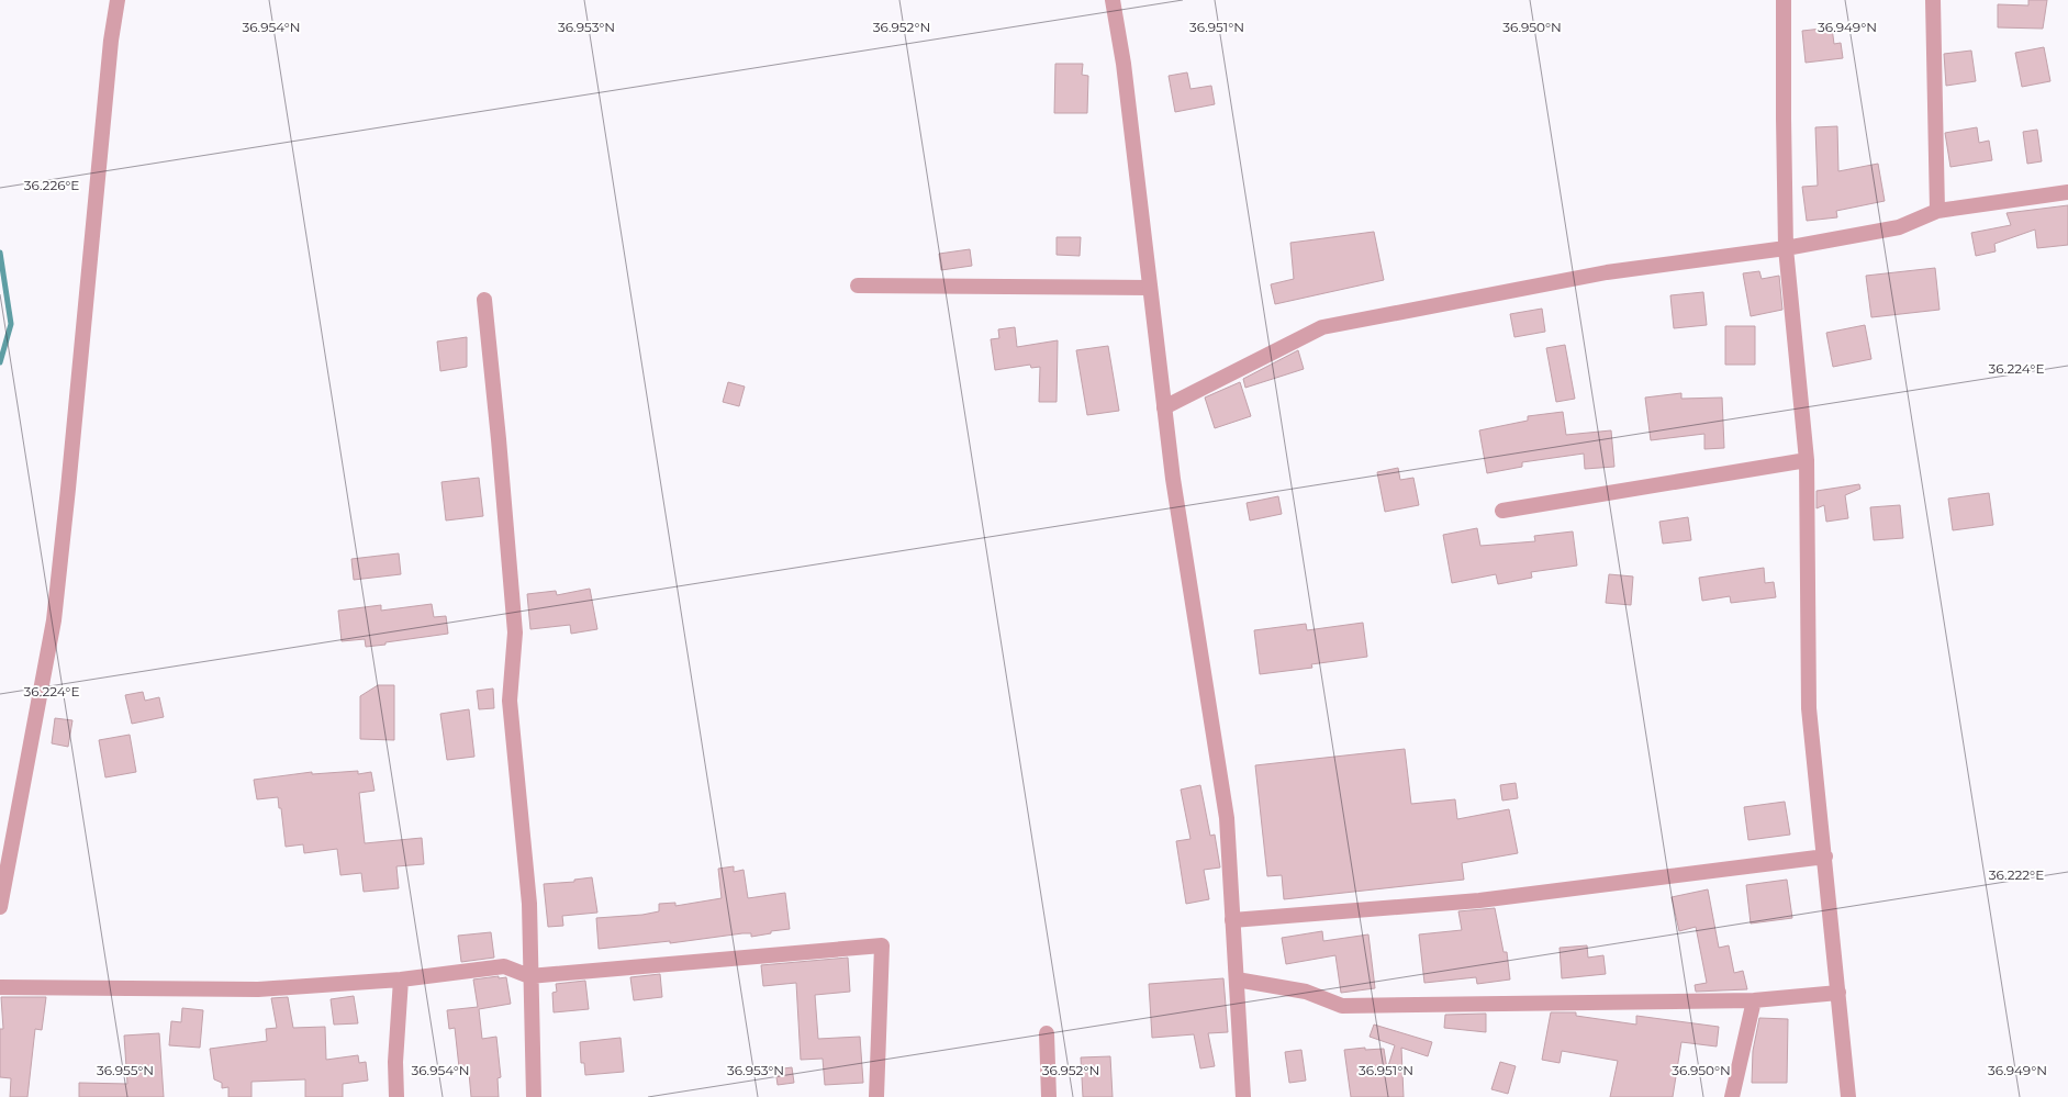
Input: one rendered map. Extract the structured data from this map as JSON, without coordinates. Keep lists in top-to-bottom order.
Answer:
{
  "coordinates": [
    "36.954°N",
    "36.953°N",
    "36.952°N",
    "36.951°N",
    "36.950°N",
    "36.949°N",
    "36.226°E",
    "36.224°E",
    "36.222°E",
    "36.955°N"
  ]
}
